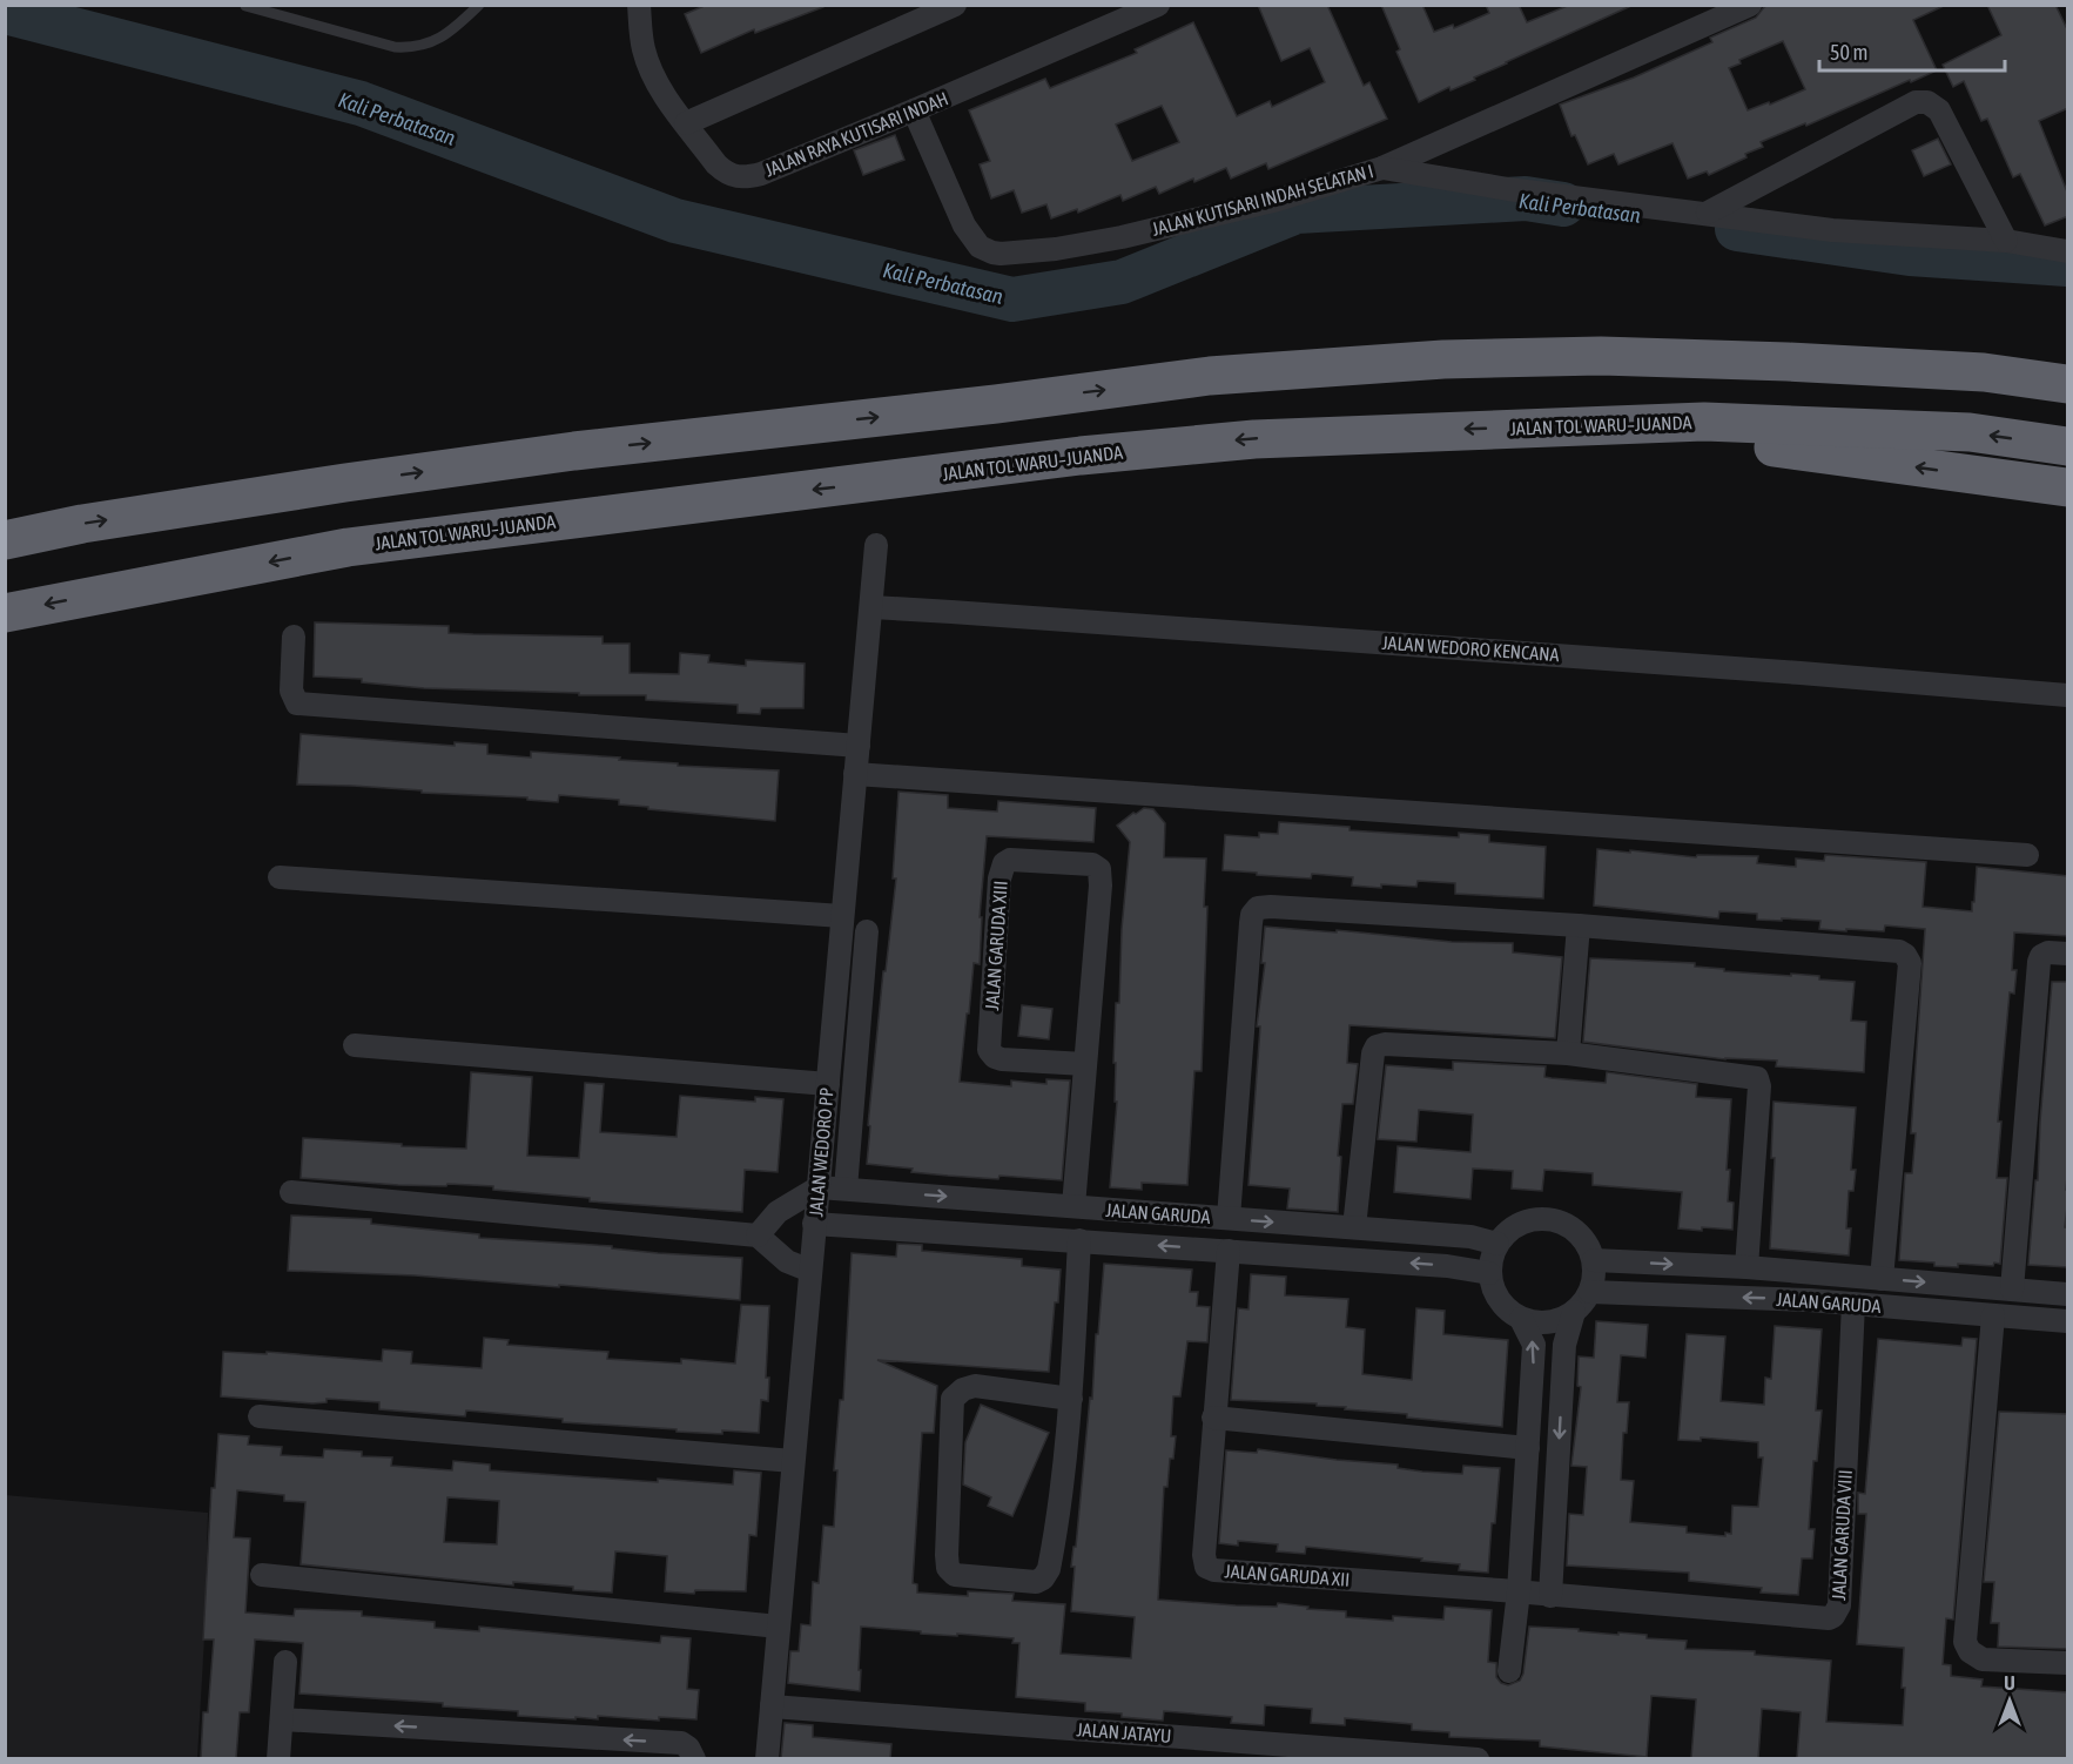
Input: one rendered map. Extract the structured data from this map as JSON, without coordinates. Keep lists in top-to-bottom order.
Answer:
{
  "streets": {
    "highway": ["JALAN TOL WARU–JUANDA"],
    "street": [
      "JALAN RAYA KUTISARI INDAH",
      "JALAN KUTISARI INDAH SELATAN I",
      "JALAN WEDORO KENCANA",
      "JALAN GARUDA XIII",
      "JALAN WEDORO PP",
      "JALAN GARUDA",
      "JALAN GARUDA VIII",
      "JALAN GARUDA XII",
      "JALAN JATAYU"
    ]
  },
  "crossings": [
    ["JALAN RAYA KUTISARI INDAH", "JALAN KUTISARI INDAH SELATAN I"],
    ["JALAN WEDORO KENCANA", "JALAN WEDORO PP"],
    ["JALAN GARUDA XIII", "JALAN GARUDA"],
    ["JALAN WEDORO PP", "JALAN GARUDA"],
    ["JALAN WEDORO PP", "JALAN JATAYU"],
    ["JALAN GARUDA", "JALAN GARUDA VIII"],
    ["JALAN GARUDA", "JALAN GARUDA XII"],
    ["JALAN GARUDA VIII", "JALAN GARUDA XII"]
  ],
  "water": ["Kali Perbatasan"],
  "scale_bar": "50 m",
  "north": "top"
}
